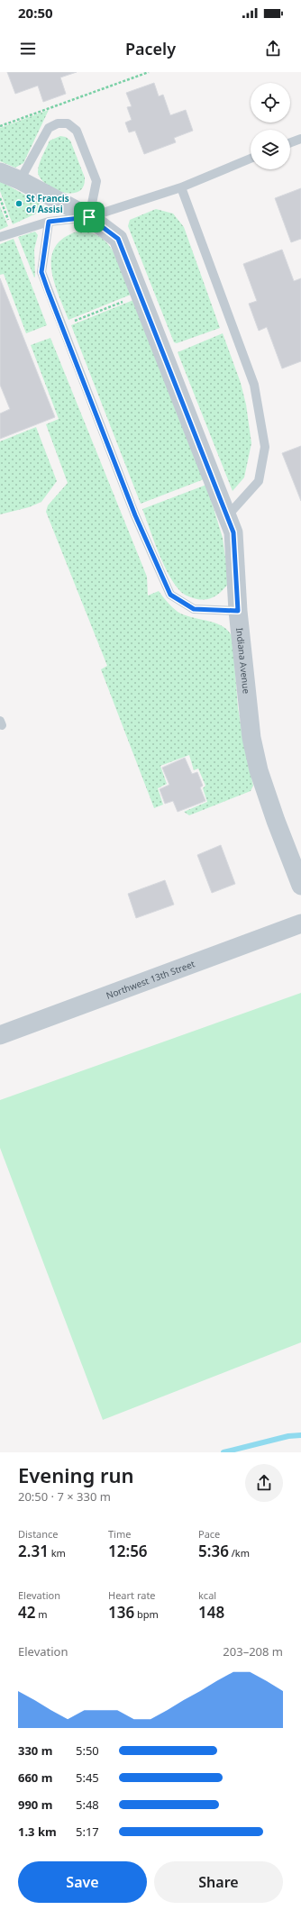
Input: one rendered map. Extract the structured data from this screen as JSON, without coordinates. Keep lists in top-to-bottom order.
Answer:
{
  "streets": {
    "street": ["Indiana Avenue", "Northwest 13th Street"]
  },
  "places": ["St Francis of Assisi"],
  "page": {
    "status": "20:50",
    "header": "Pacely",
    "heading": ["Evening run", "20:50 · 7 × 330 m"],
    "stats": [
      ["Distance", "2.31 km"],
      ["Time", "12:56"],
      ["Pace", "5:36 /km"],
      ["Elevation", "42 m"],
      ["Heart rate", "136 bpm"],
      ["kcal", "148"]
    ],
    "chart": ["Elevation", "203–208 m"],
    "list": [
      {
        "name": "330 m",
        "note": "5:50"
      },
      {
        "name": "660 m",
        "note": "5:45"
      },
      {
        "name": "990 m",
        "note": "5:48"
      },
      {
        "name": "1.3 km",
        "note": "5:17"
      }
    ],
    "buttons": ["Save", "Share"]
  }
}
